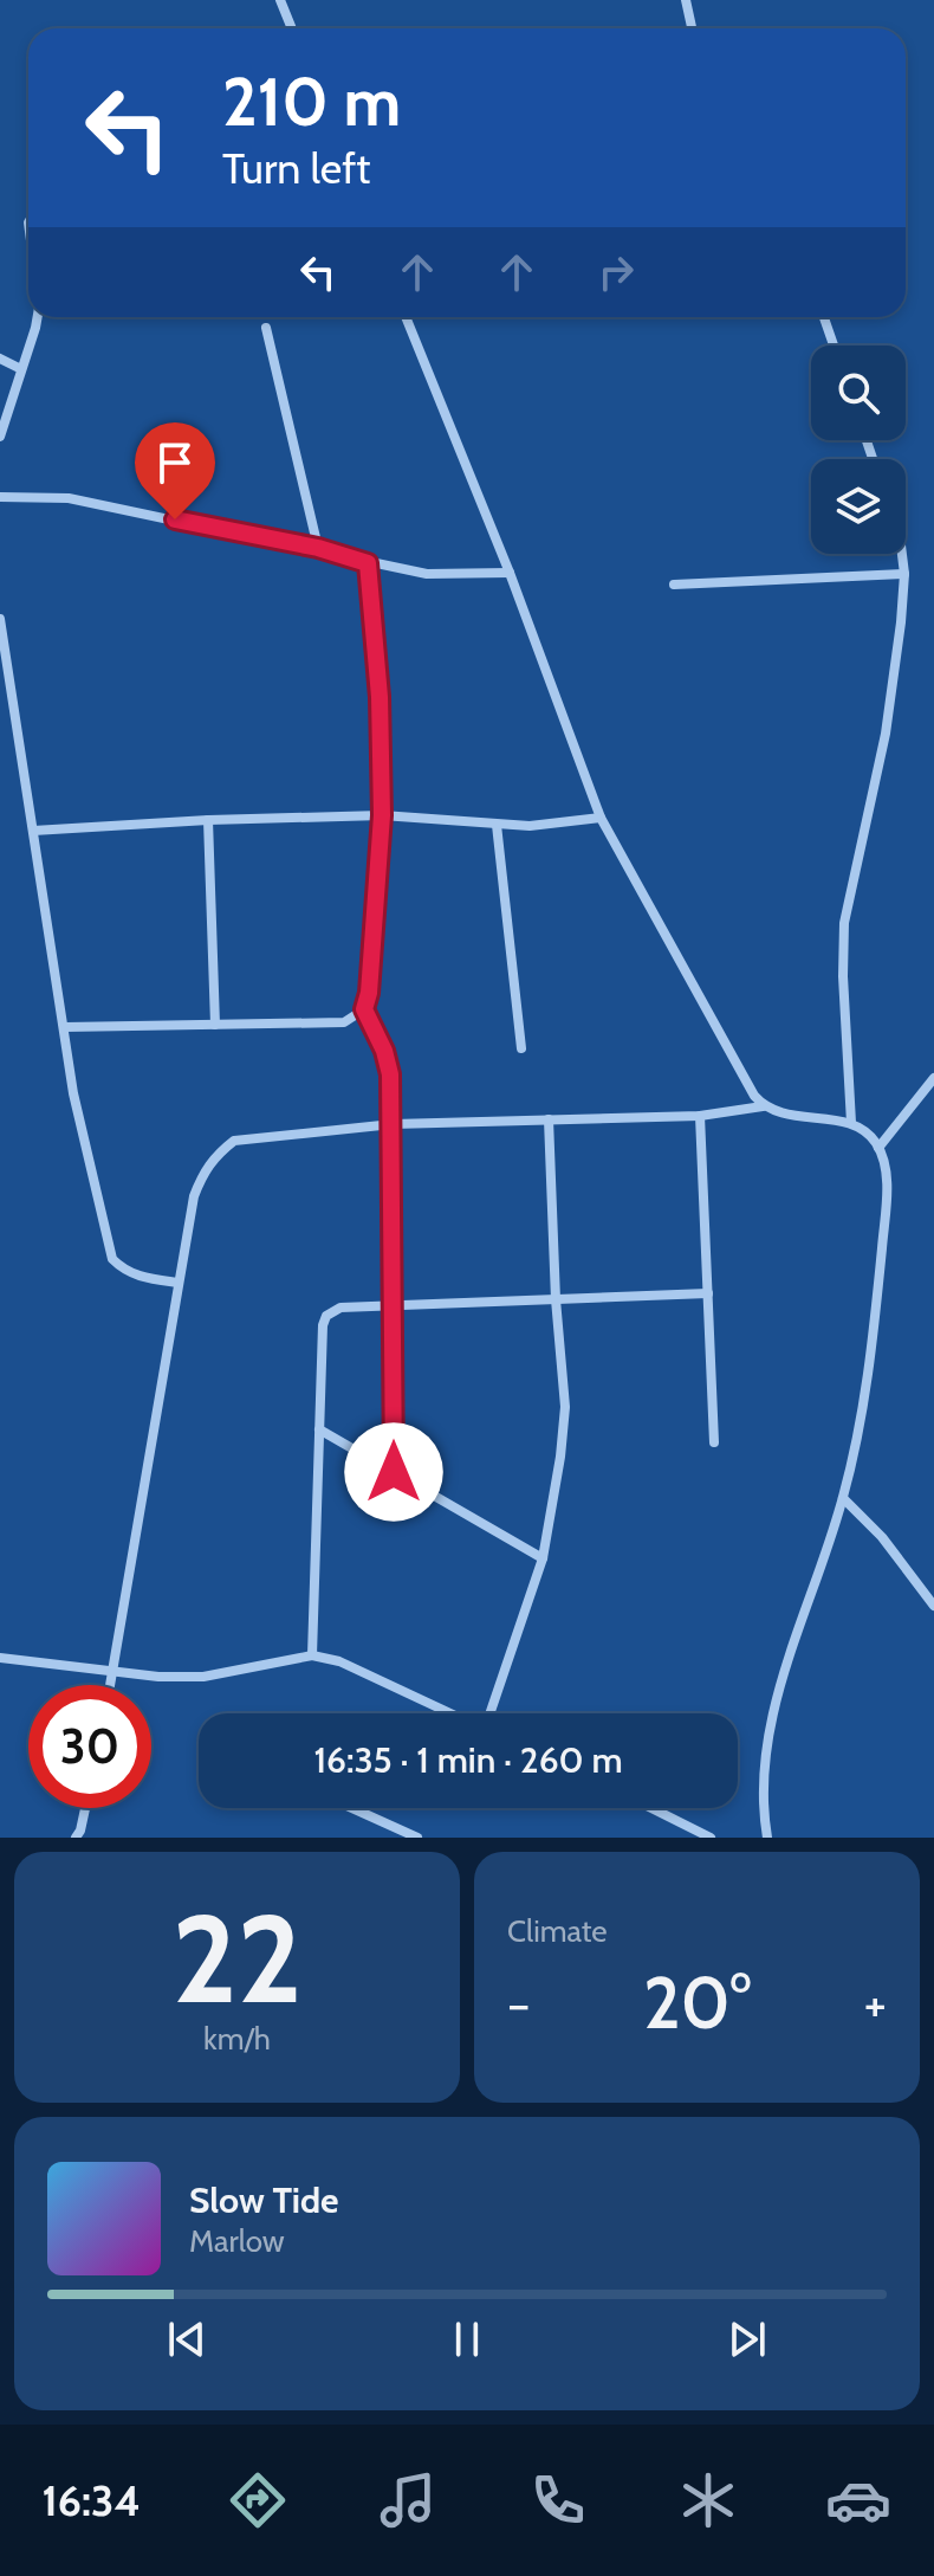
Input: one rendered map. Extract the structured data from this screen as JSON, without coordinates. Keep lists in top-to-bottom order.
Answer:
{
  "page": {
    "turn": ["210 m", "Turn left"],
    "limit": "30",
    "trip": "16:35 · 1 min · 260 m",
    "tile": [
      ["22", "km/h"],
      "Climate"
    ],
    "heat": ["−", "20°", "+"],
    "song": ["Slow Tide", "Marlow"],
    "tabs": "16:34"
  }
}
